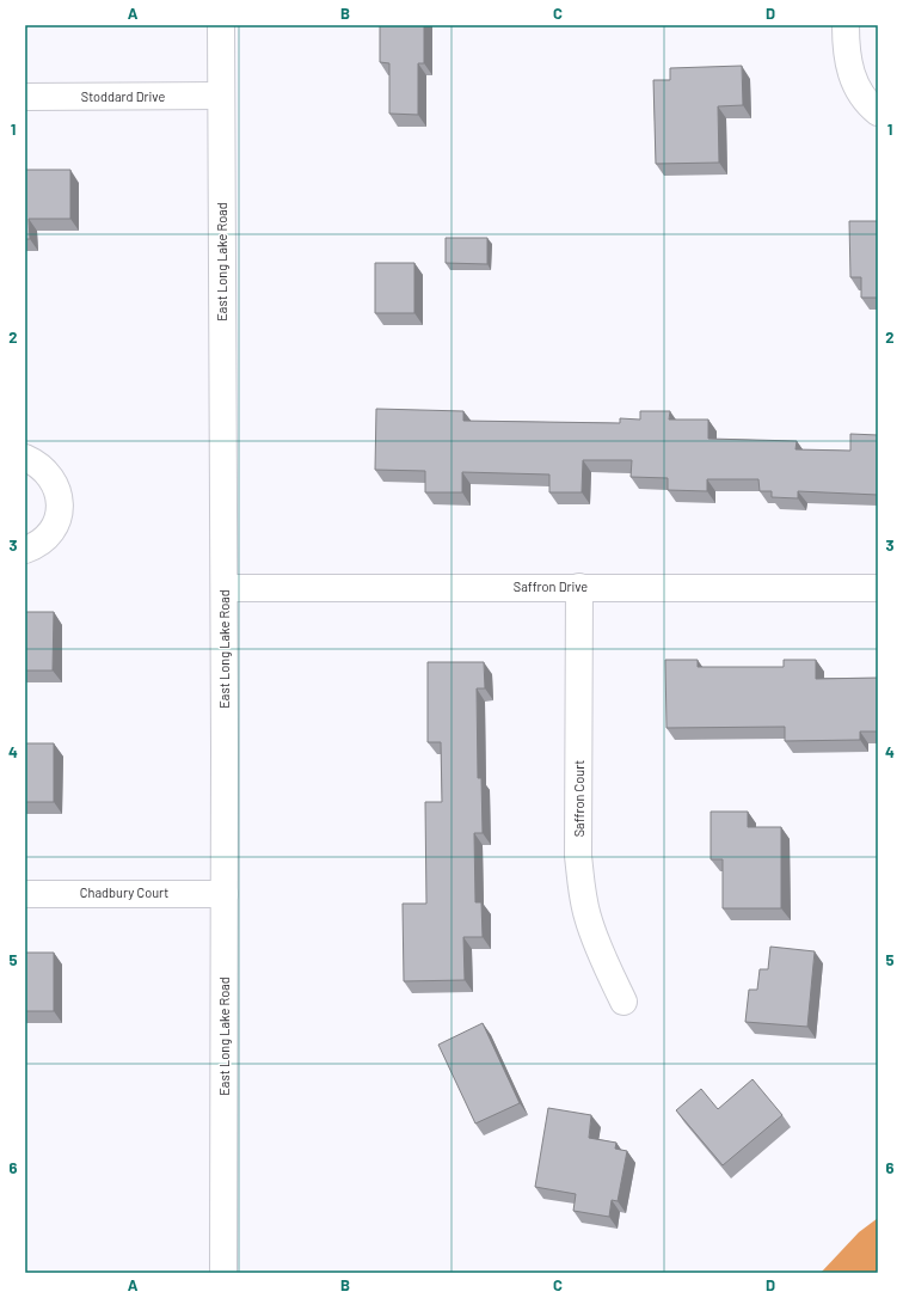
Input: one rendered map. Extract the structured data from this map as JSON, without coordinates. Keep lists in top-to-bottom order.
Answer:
{
  "streets": {
    "street": [
      "Stoddard Drive",
      "East Long Lake Road",
      "Saffron Drive",
      "Saffron Court",
      "Chadbury Court"
    ]
  },
  "crossings": [
    ["Stoddard Drive", "East Long Lake Road"],
    ["East Long Lake Road", "Saffron Drive"],
    ["East Long Lake Road", "Chadbury Court"],
    ["Saffron Drive", "Saffron Court"]
  ],
  "grid": {
    "columns": [
      "A",
      "B",
      "C",
      "D"
    ],
    "rows": [
      "1",
      "2",
      "3",
      "4",
      "5",
      "6"
    ]
  }
}
